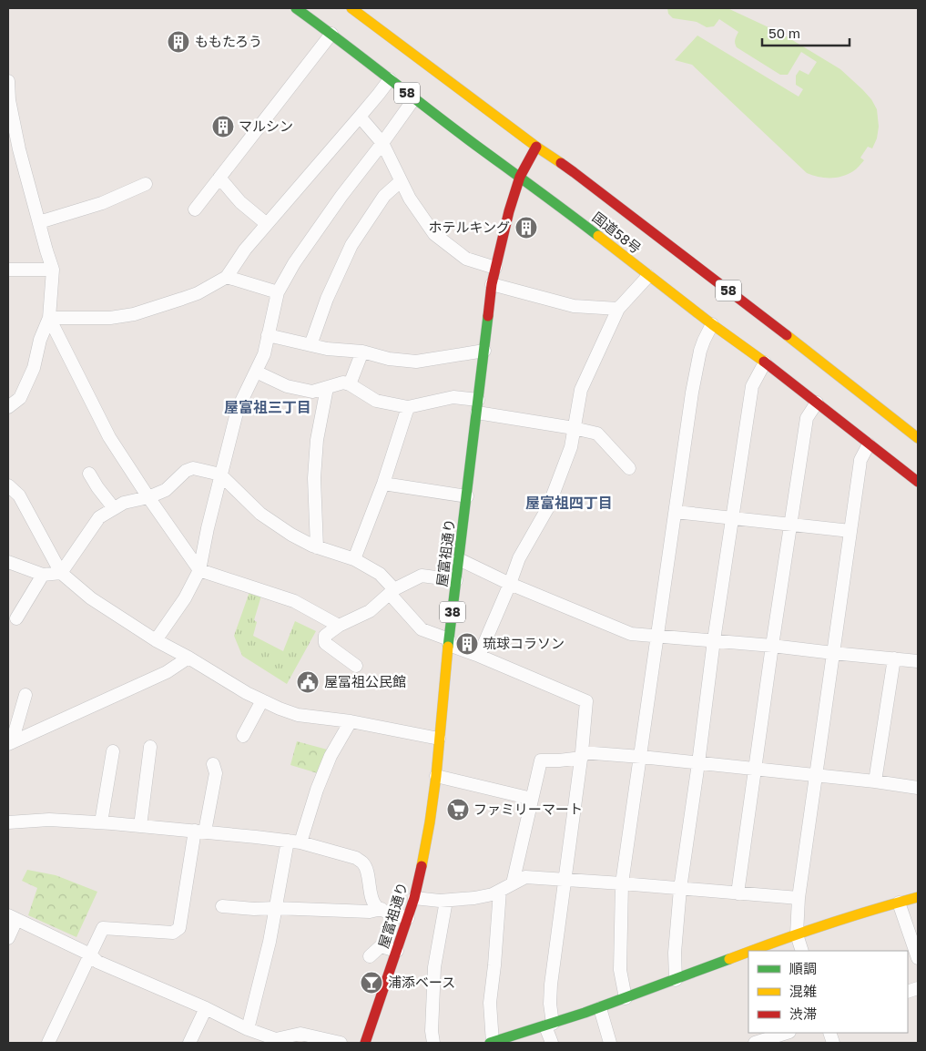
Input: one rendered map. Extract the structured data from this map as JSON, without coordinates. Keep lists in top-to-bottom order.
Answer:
{
  "streets": {
    "main road": [
      "58",
      "国道58号",
      "屋富祖通り",
      "38"
    ]
  },
  "crossings": [
    ["国道58号", "屋富祖通り"]
  ],
  "districts": ["屋富祖三丁目", "屋富祖四丁目"],
  "places": {
    "building": [
      "ももたろう",
      "マルシン",
      "ホテルキング",
      "琉球コラソン"
    ],
    "public building": ["屋冨祖公民館"],
    "supermarket": ["ファミリーマート"],
    "bar": ["浦添ベース"]
  },
  "legend": ["順調", "混雑", "渋滞"],
  "scale_bar": "50 m"
}
